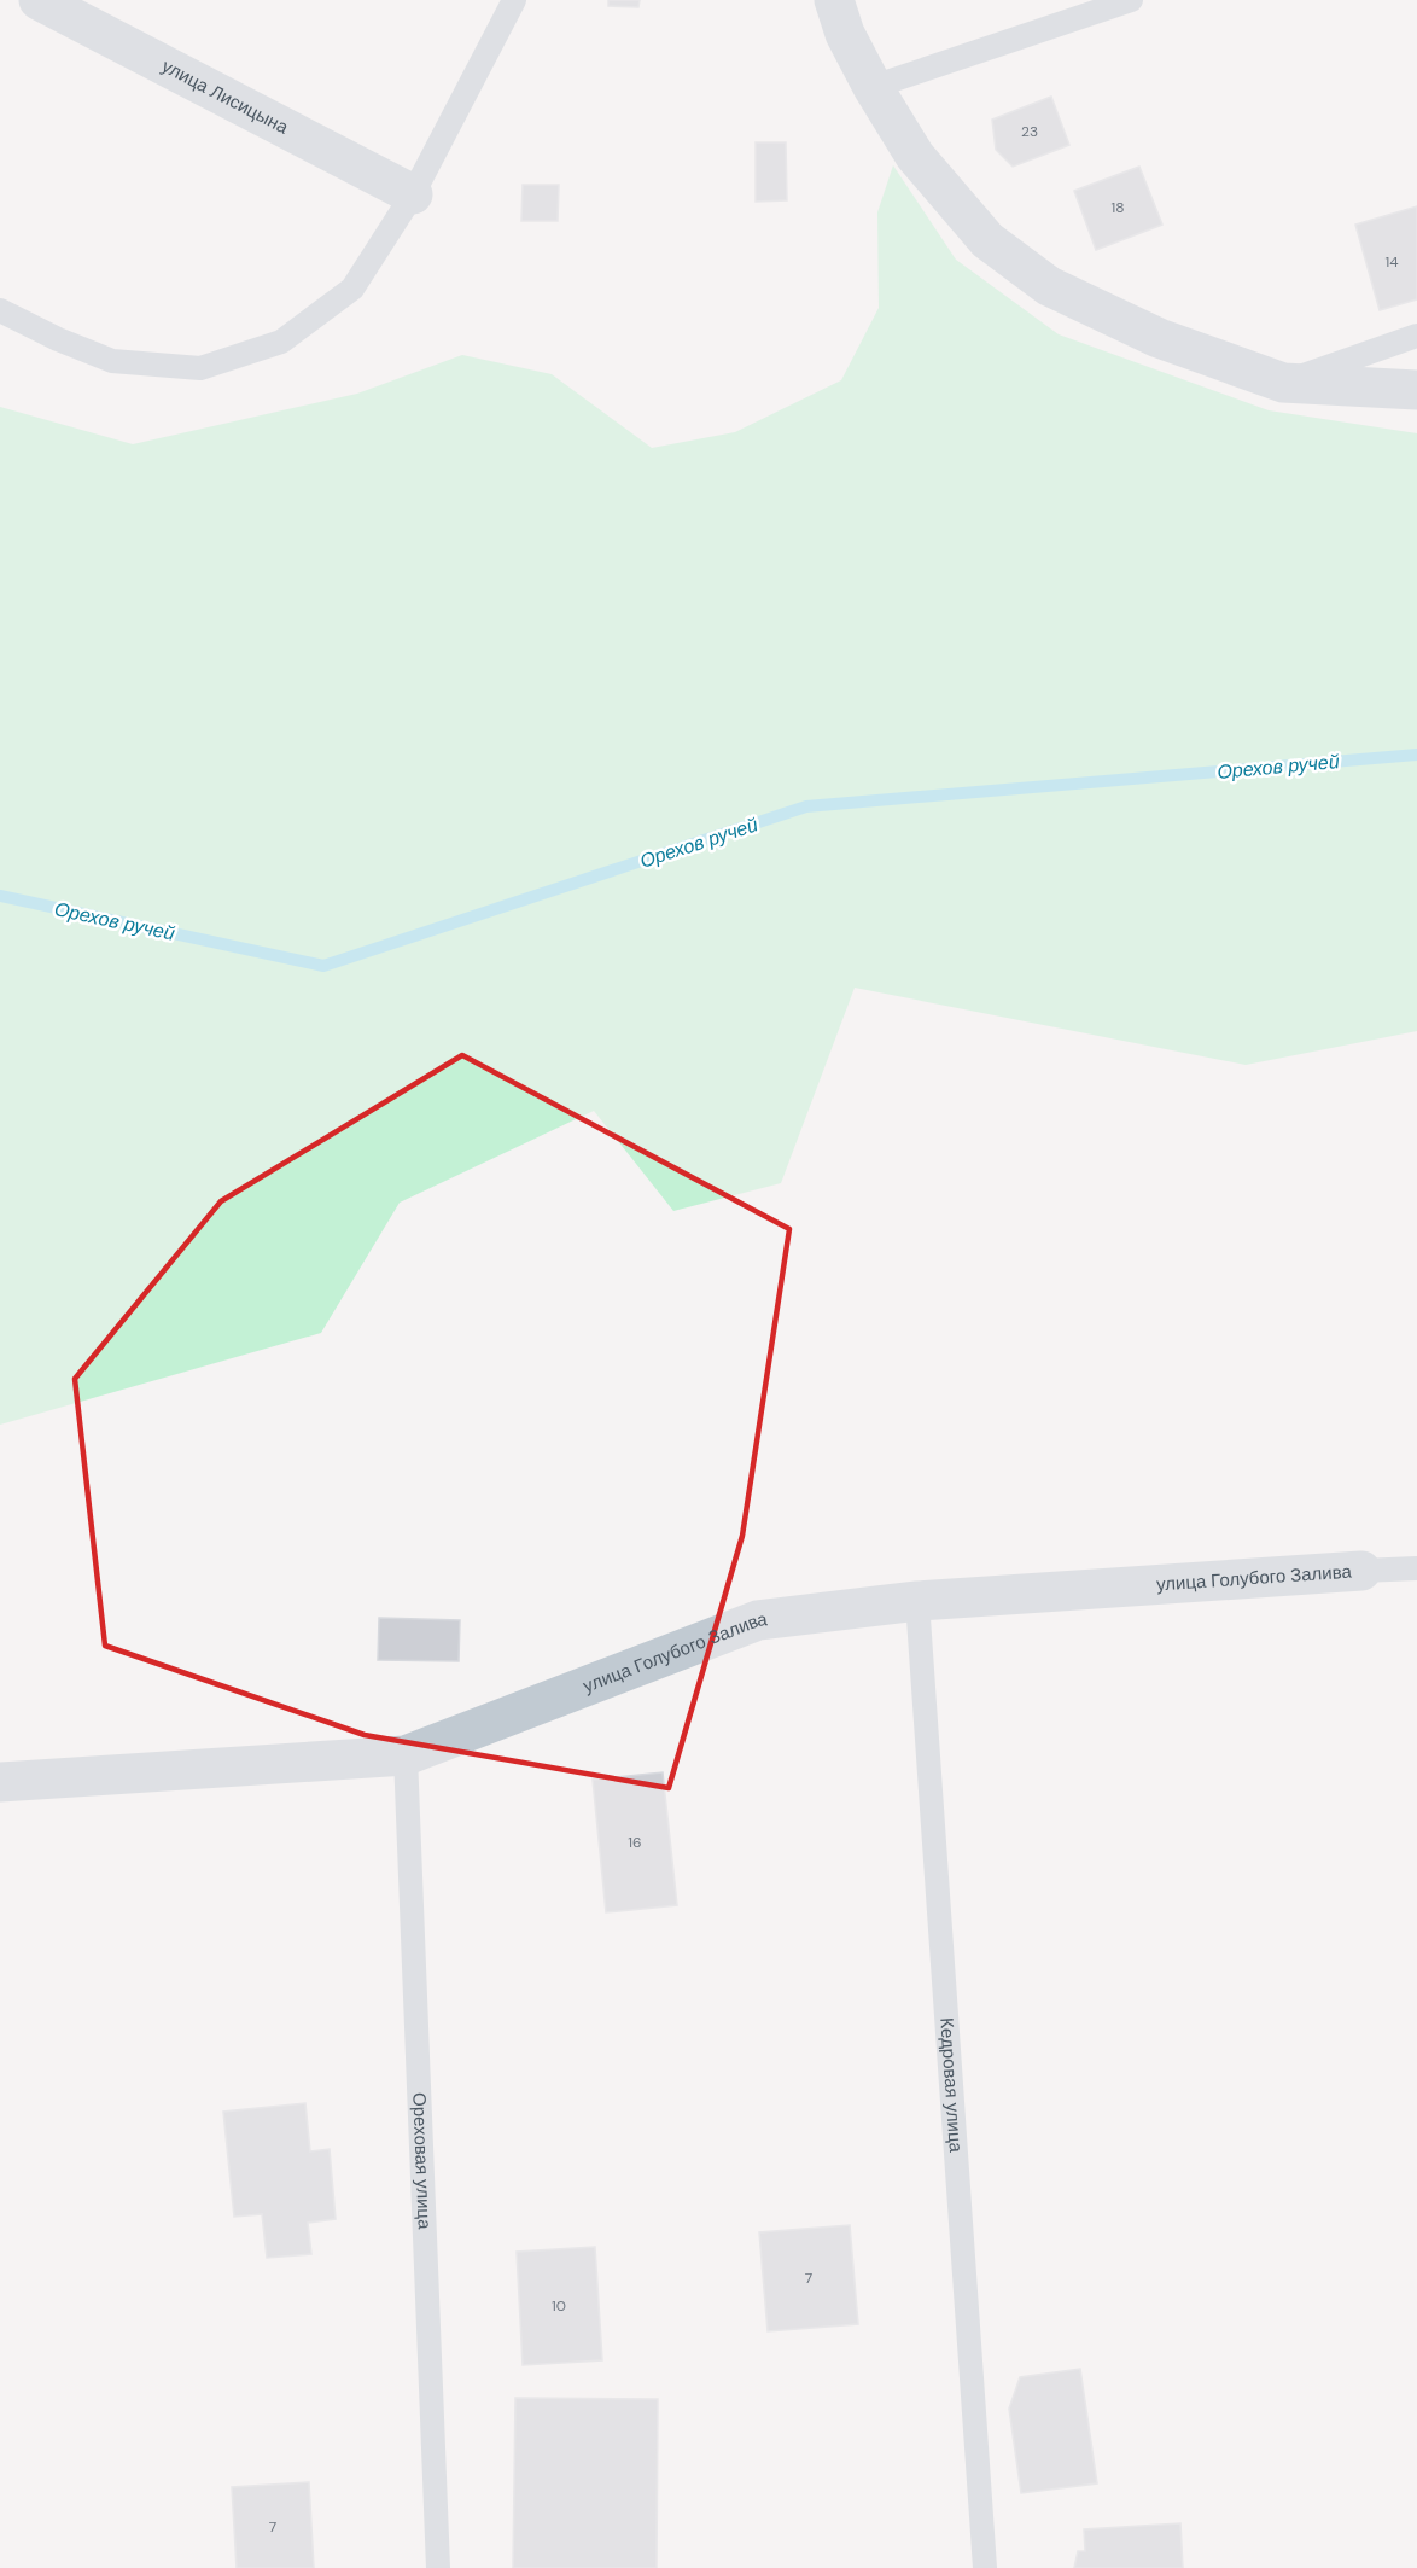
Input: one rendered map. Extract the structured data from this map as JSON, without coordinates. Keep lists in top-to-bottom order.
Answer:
{
  "streets": {
    "street": ["улица Лисицына", "улица Голубого Залива"],
    "lane": ["Кедровая улица", "Ореховая улица"]
  },
  "crossings": [
    ["улица Голубого Залива", "Кедровая улица"],
    ["улица Голубого Залива", "Ореховая улица"]
  ],
  "water": ["Орехов ручей"],
  "house_numbers": [
    "23",
    "18",
    "14",
    "16",
    "7",
    "10",
    "7"
  ]
}
